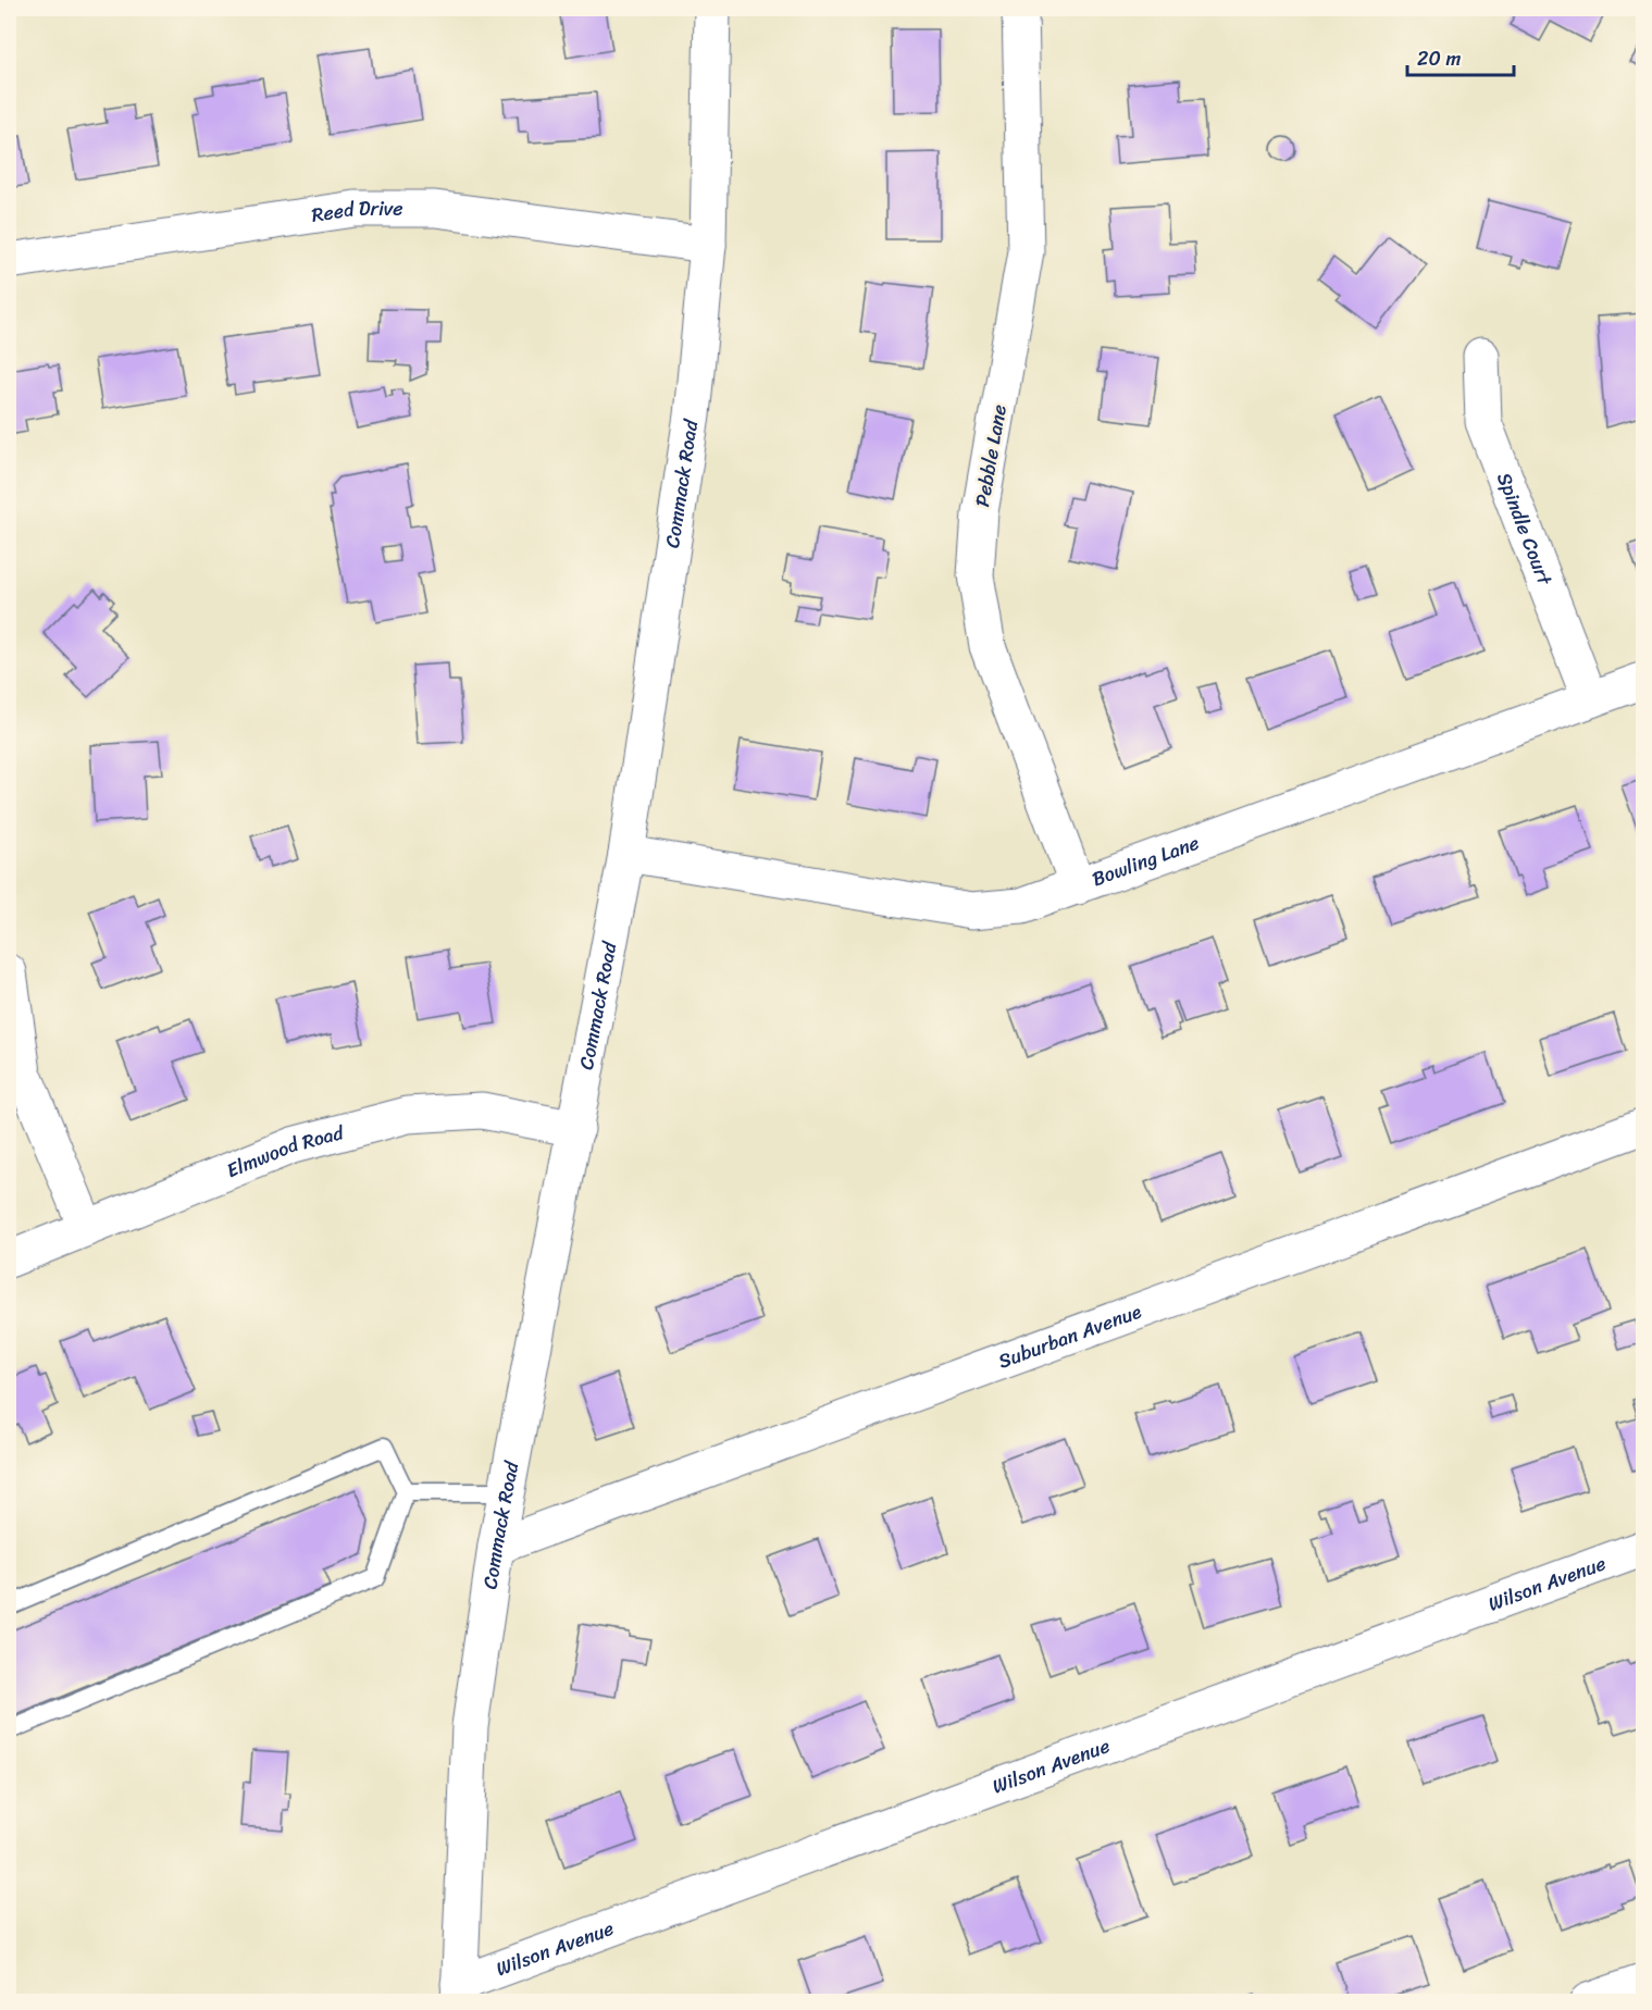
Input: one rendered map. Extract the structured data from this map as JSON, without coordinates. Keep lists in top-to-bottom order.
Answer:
{
  "streets": {
    "street": [
      "Reed Drive",
      "Pebble Lane",
      "Commack Road",
      "Spindle Court",
      "Bowling Lane",
      "Elmwood Road",
      "Suburban Avenue",
      "Wilson Avenue"
    ]
  },
  "crossings": [
    ["Reed Drive", "Commack Road"],
    ["Pebble Lane", "Bowling Lane"],
    ["Commack Road", "Bowling Lane"],
    ["Commack Road", "Elmwood Road"],
    ["Commack Road", "Suburban Avenue"],
    ["Commack Road", "Wilson Avenue"],
    ["Spindle Court", "Bowling Lane"]
  ],
  "scale_bar": "20 m"
}
